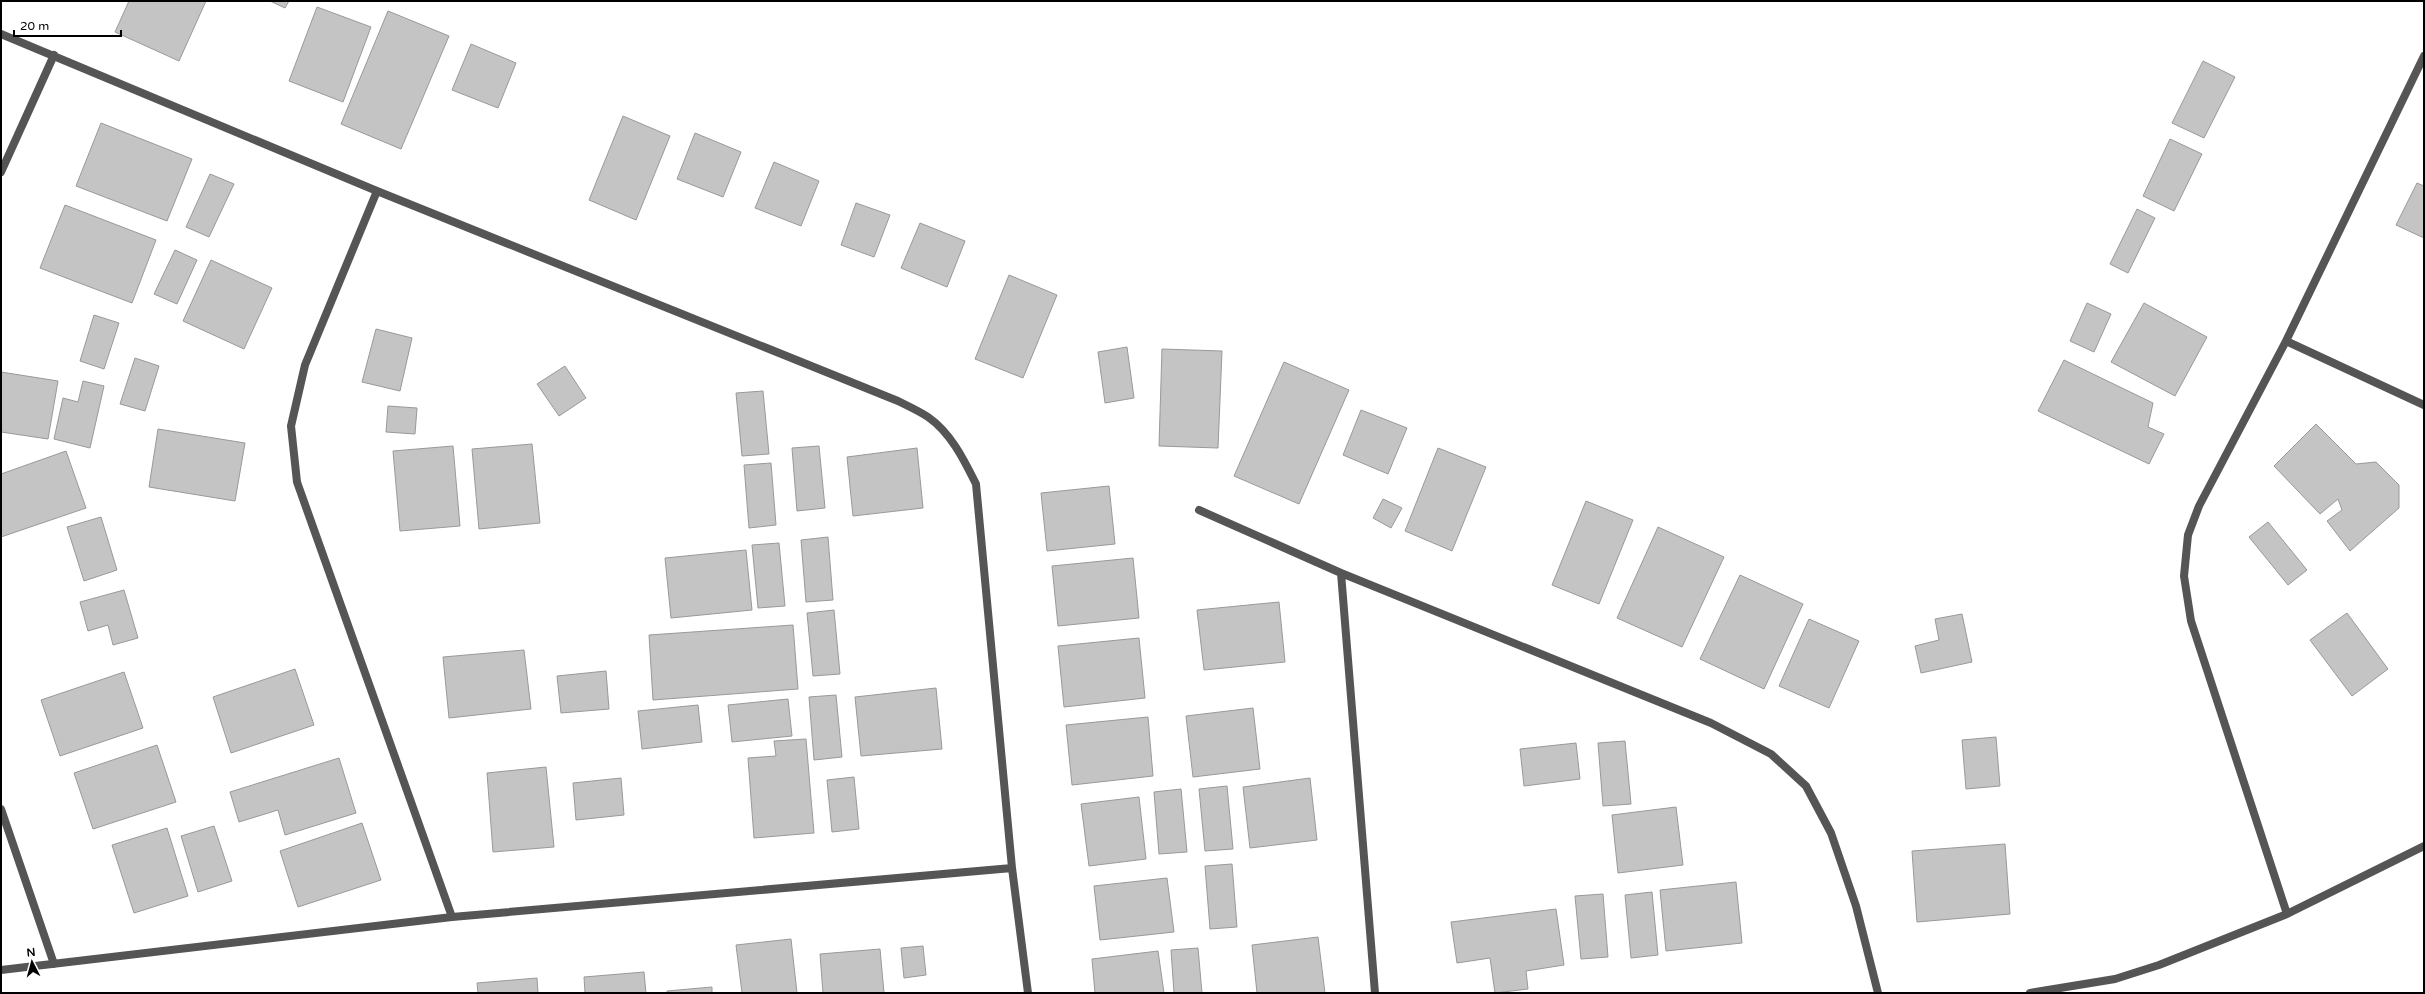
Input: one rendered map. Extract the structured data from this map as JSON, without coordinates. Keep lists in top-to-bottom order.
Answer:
{
  "scale_bar": "20 m",
  "north": "top"
}
